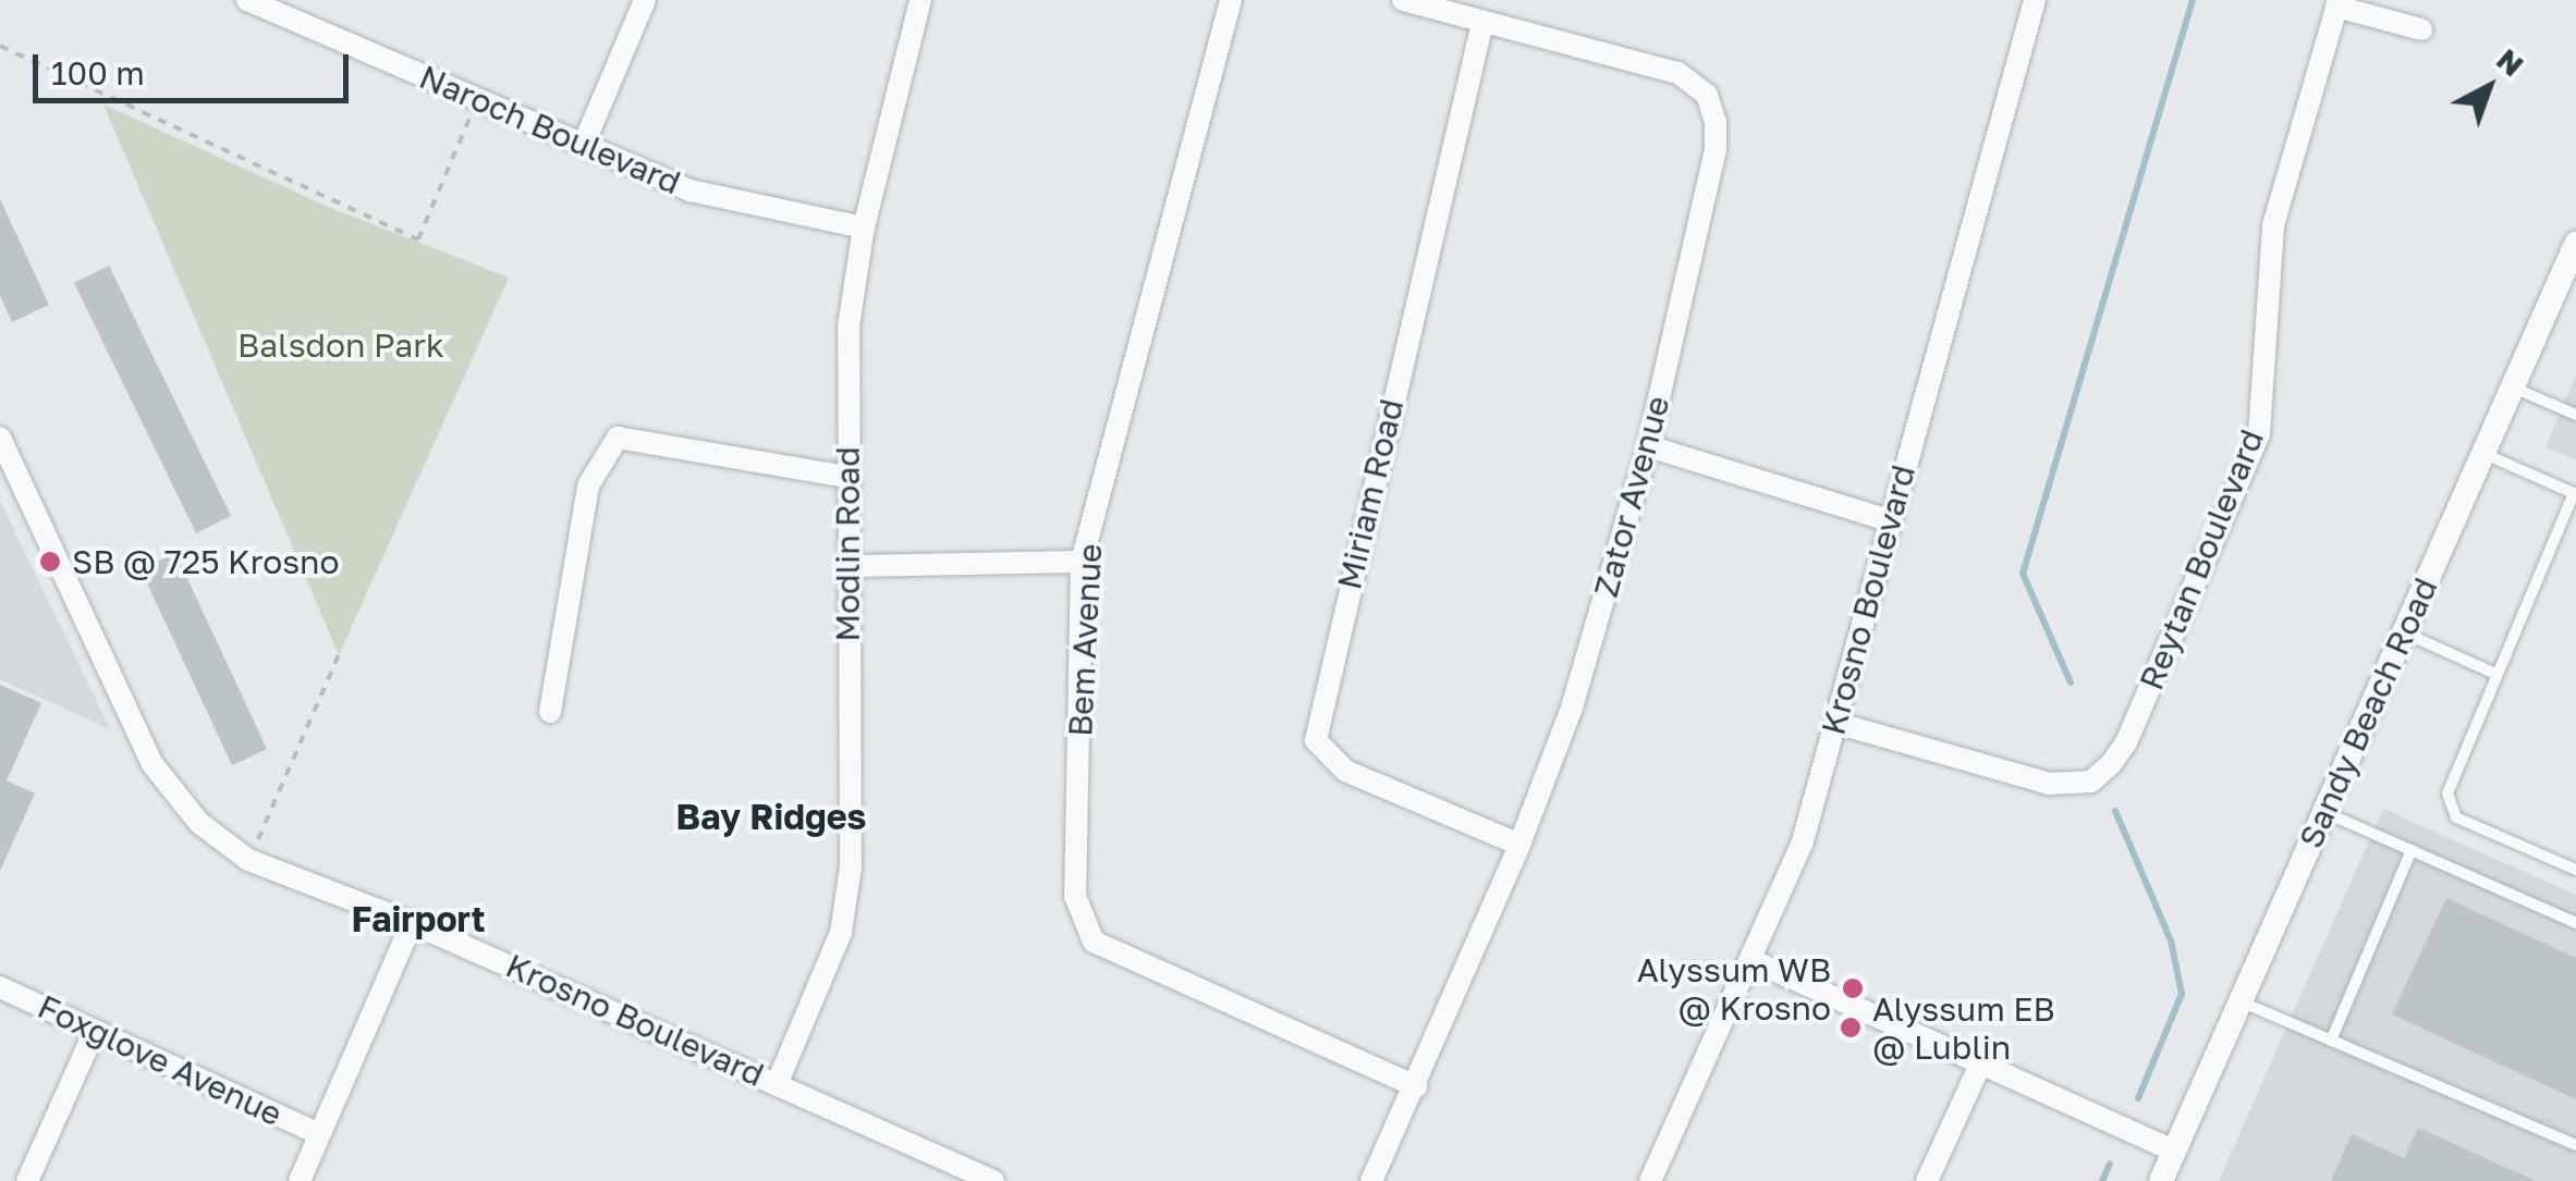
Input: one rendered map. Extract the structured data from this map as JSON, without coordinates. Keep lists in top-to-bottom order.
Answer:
{
  "streets": {
    "street": [
      "Naroch Boulevard",
      "Miriam Road",
      "Zator Avenue",
      "Modlin Road",
      "Reytan Boulevard",
      "Krosno Boulevard",
      "Bem Avenue",
      "Sandy Beach Road",
      "Foxglove Avenue"
    ]
  },
  "crossings": [
    ["Naroch Boulevard", "Modlin Road"],
    ["Miriam Road", "Zator Avenue"],
    ["Zator Avenue", "Bem Avenue"],
    ["Modlin Road", "Krosno Boulevard"],
    ["Reytan Boulevard", "Krosno Boulevard"]
  ],
  "districts": ["Bay Ridges", "Fairport"],
  "parks": ["Balsdon Park"],
  "places": ["SB @ 725 Krosno", "Alyssum WB @ Krosno", "Alyssum EB @ Lublin"],
  "scale_bar": "100 m",
  "north": "top right"
}
